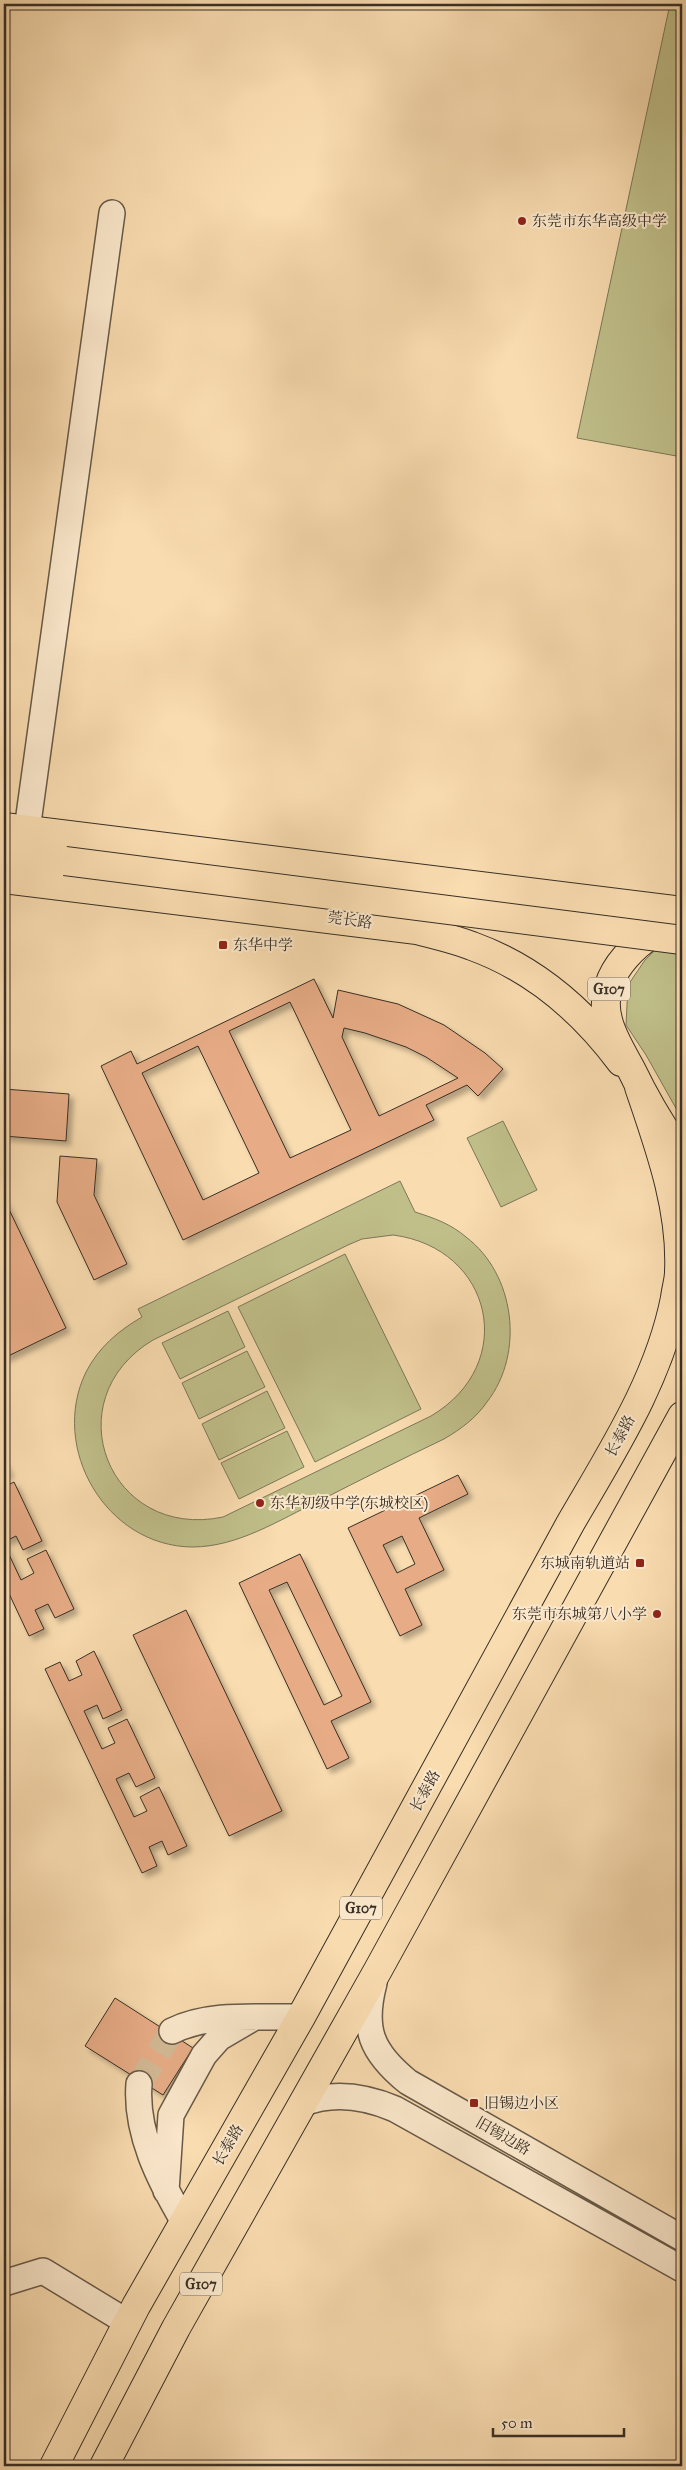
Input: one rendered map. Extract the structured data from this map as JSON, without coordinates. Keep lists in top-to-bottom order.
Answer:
{
  "streets": {
    "main road": ["莞长路", "G107", "长泰路"],
    "street": ["旧锡边路"]
  },
  "crossings": [
    ["莞长路", "G107"],
    ["莞长路", "长泰路"],
    ["G107", "长泰路"],
    ["G107", "旧锡边路"]
  ],
  "places": {
    "other": ["东莞市东华高级中学", "东华初级中学(东城校区)", "东莞市东城第八小学"],
    "transit": ["东华中学", "东城南轨道站", "旧锡边小区"]
  },
  "scale_bar": "50 m"
}
